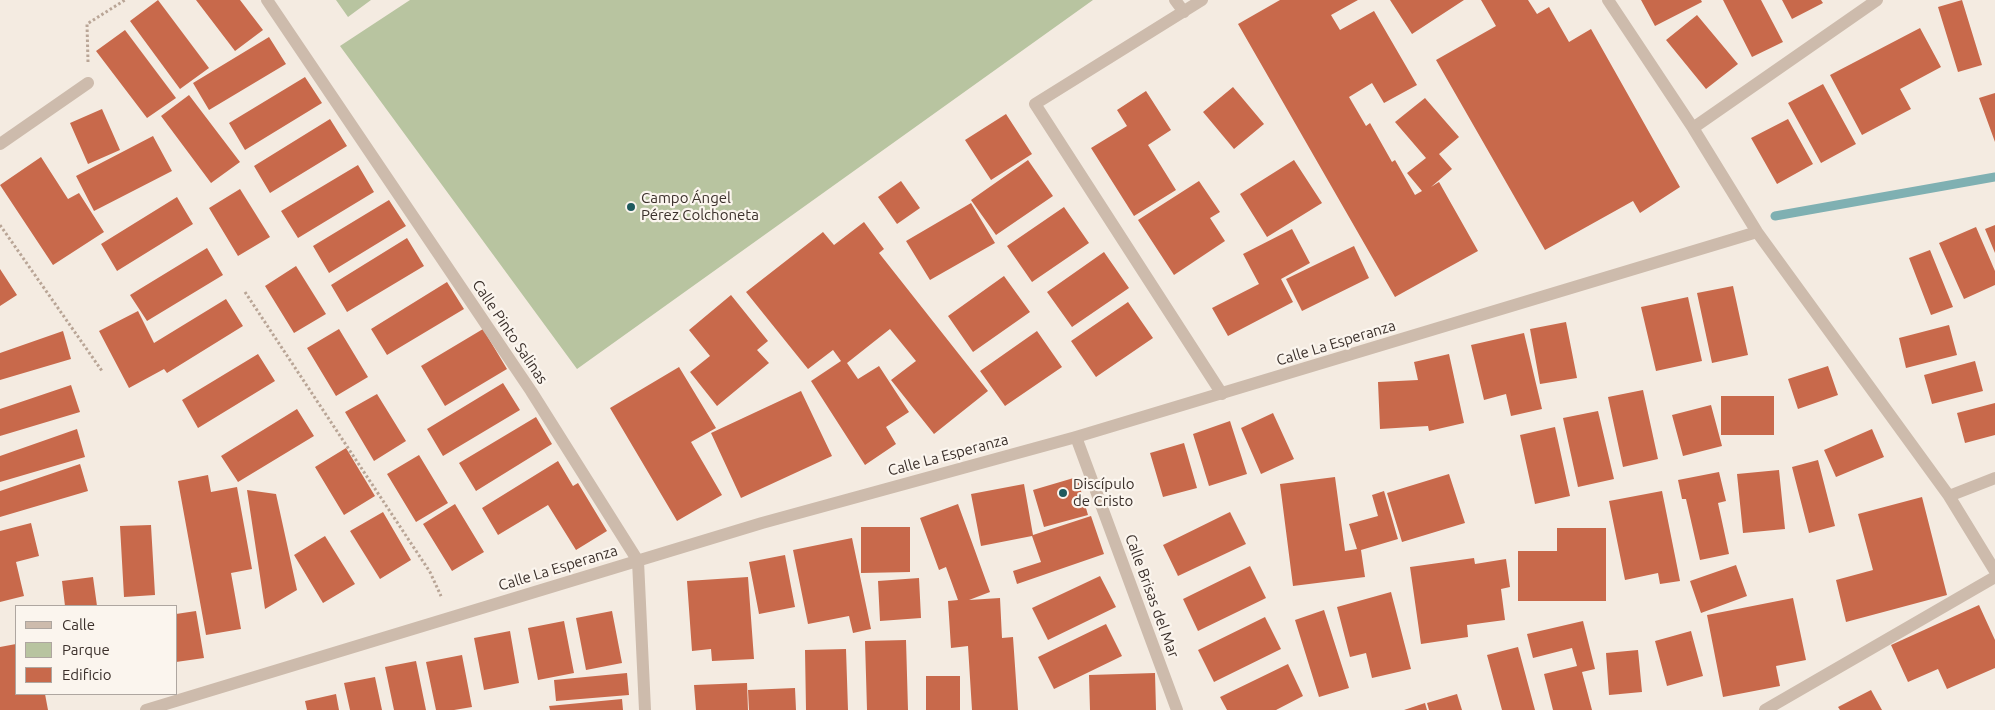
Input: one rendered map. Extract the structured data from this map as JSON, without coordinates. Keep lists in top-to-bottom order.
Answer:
{
  "streets": {
    "street": ["Calle Pinto Salinas", "Calle La Esperanza", "Calle Brisas del Mar"]
  },
  "crossings": [
    ["Calle Pinto Salinas", "Calle La Esperanza"],
    ["Calle La Esperanza", "Calle Brisas del Mar"]
  ],
  "places": ["Campo Ángel Pérez Colchoneta", "Discípulo de Cristo"],
  "legend": ["Calle", "Parque", "Edificio"]
}
